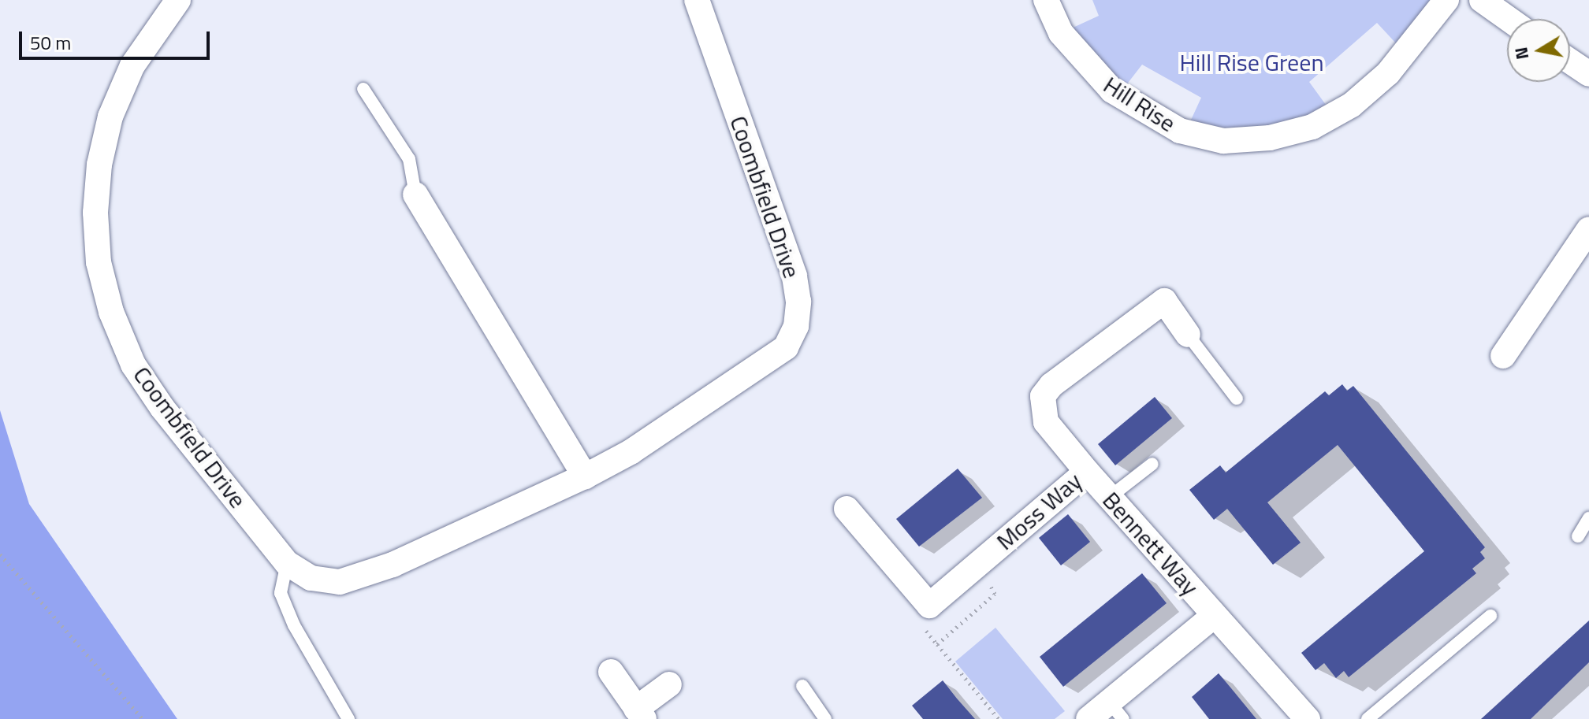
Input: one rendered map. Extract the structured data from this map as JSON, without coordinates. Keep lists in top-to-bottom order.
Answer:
{
  "streets": {
    "street": [
      "Hill Rise",
      "Coombfield Drive",
      "Moss Way",
      "Bennett Way"
    ]
  },
  "crossings": [
    ["Moss Way", "Bennett Way"]
  ],
  "parks": ["Hill Rise Green"],
  "scale_bar": "50 m",
  "north": "left"
}
